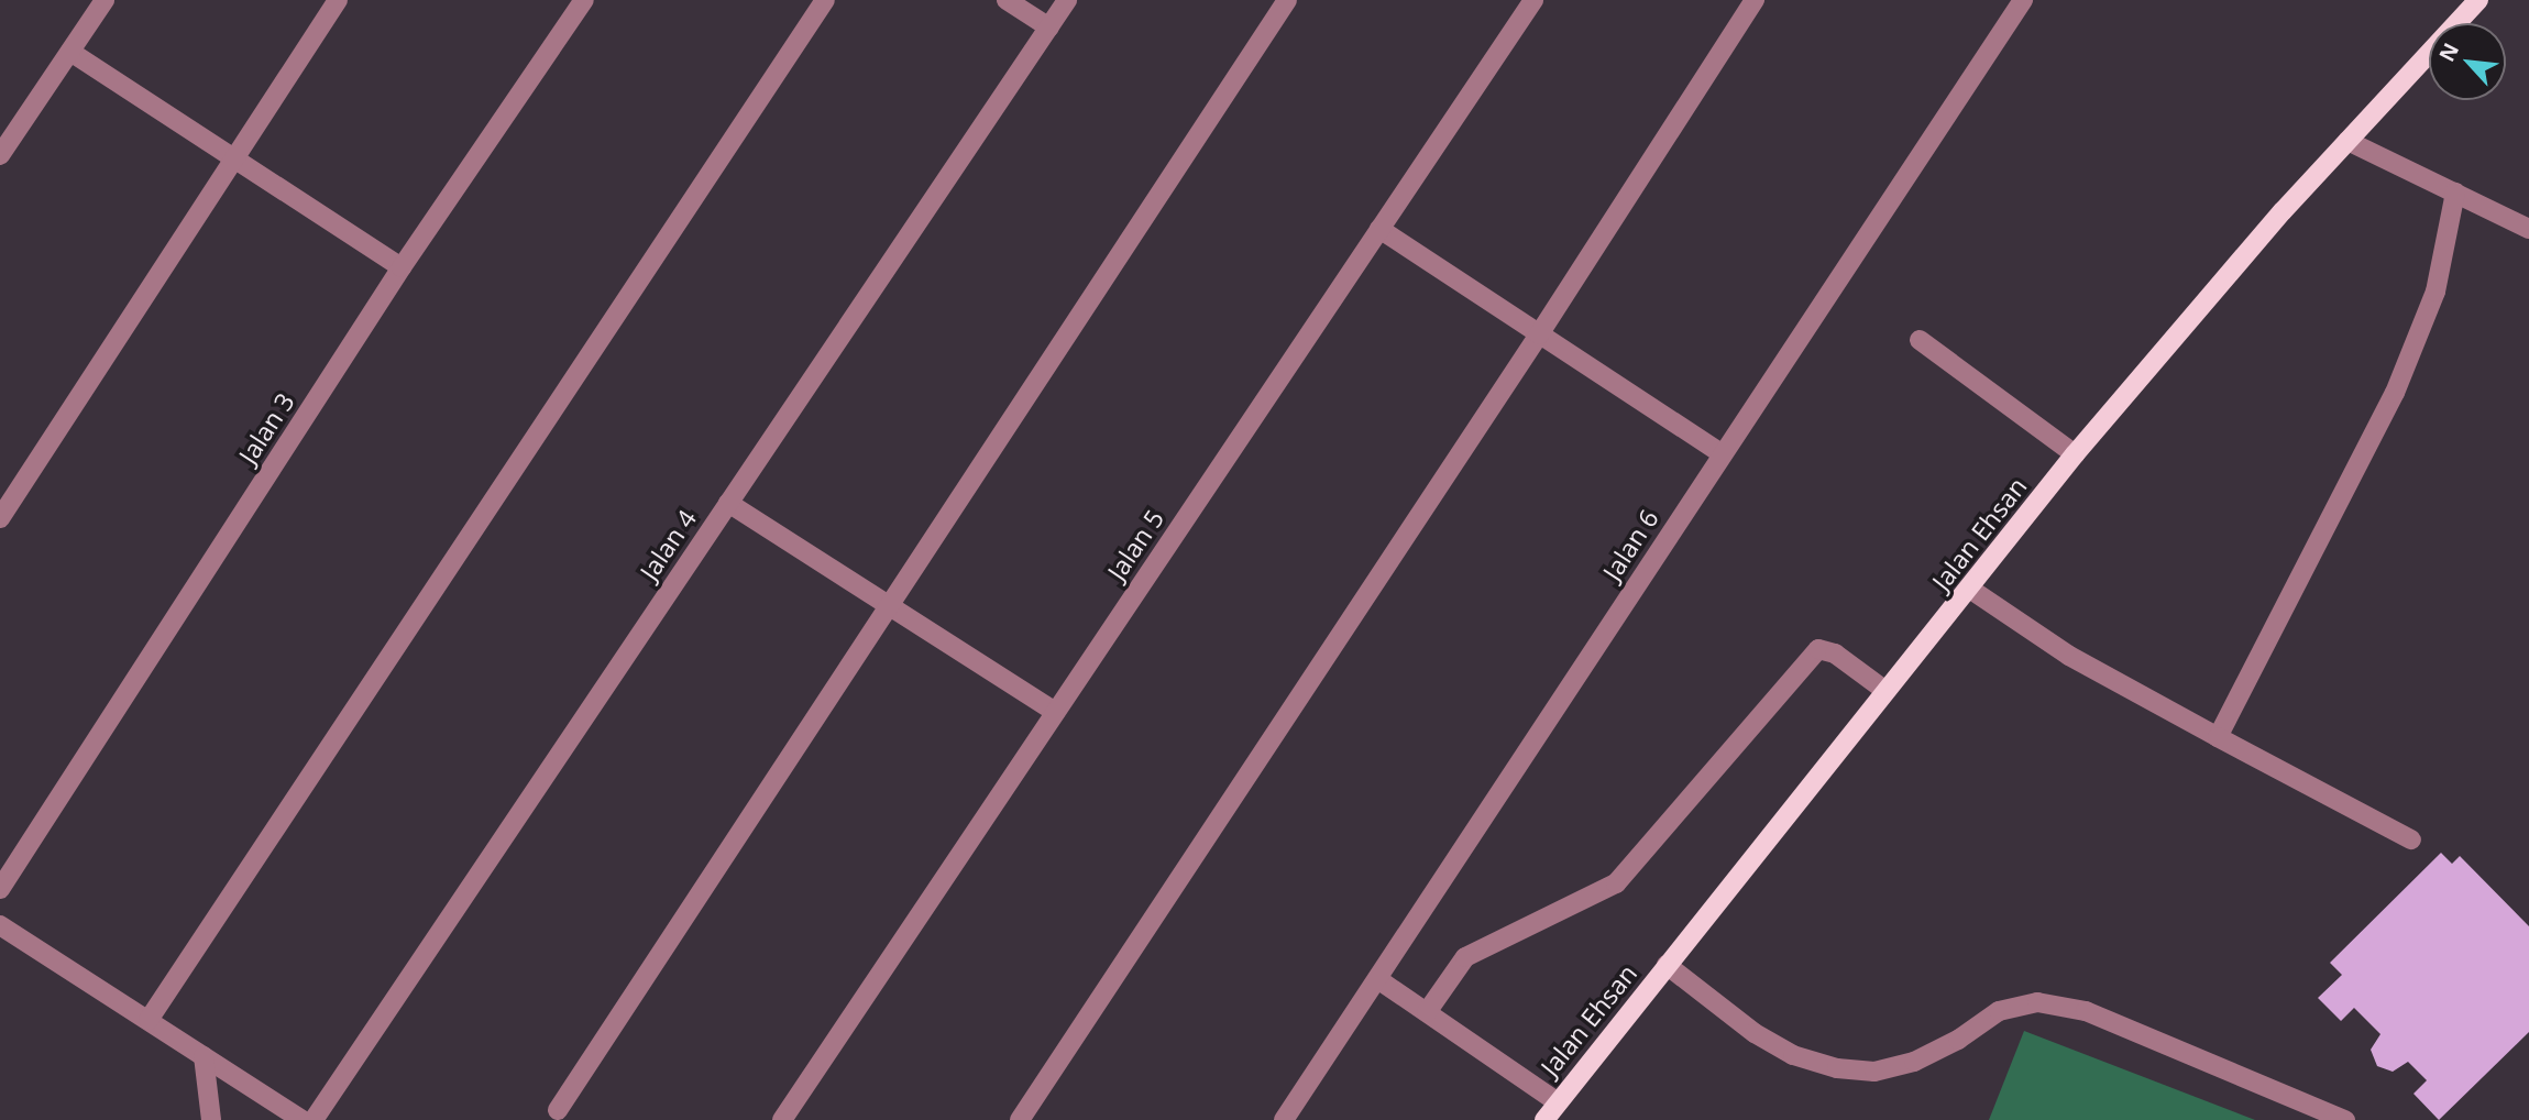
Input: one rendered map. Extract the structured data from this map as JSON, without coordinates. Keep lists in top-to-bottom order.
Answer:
{
  "streets": {
    "main road": ["Jalan Ehsan"],
    "street": [
      "Jalan 3",
      "Jalan 4",
      "Jalan 5",
      "Jalan 6"
    ]
  },
  "north": "top left"
}
